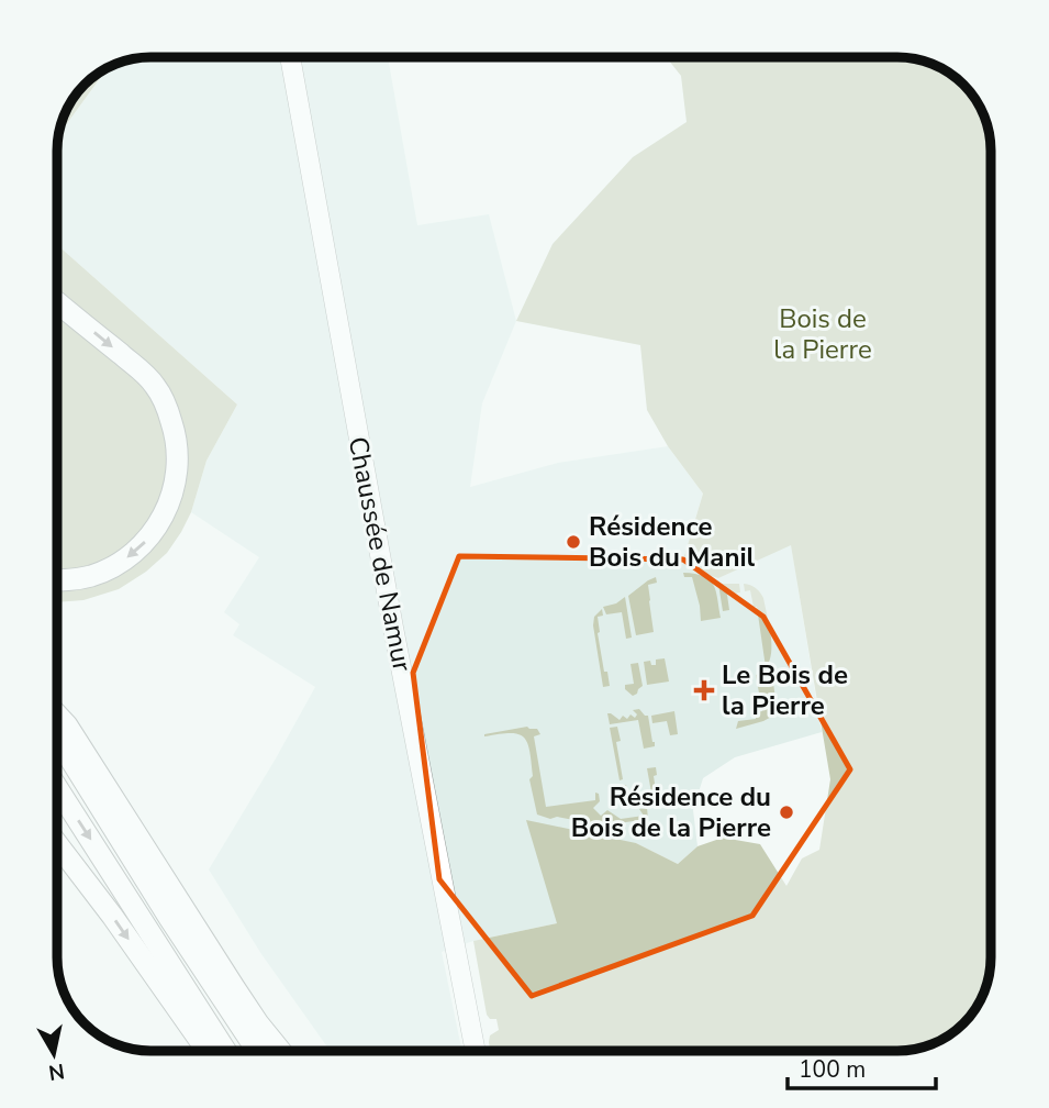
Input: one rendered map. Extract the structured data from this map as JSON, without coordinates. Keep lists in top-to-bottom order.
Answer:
{
  "streets": {
    "main road": ["Chaussée de Namur"]
  },
  "parks": ["Bois de la Pierre"],
  "places": {
    "other": ["Résidence Bois du Manil", "Résidence du Bois de la Pierre"],
    "health": ["Le Bois de la Pierre"]
  },
  "scale_bar": "100 m",
  "north": "bottom"
}
